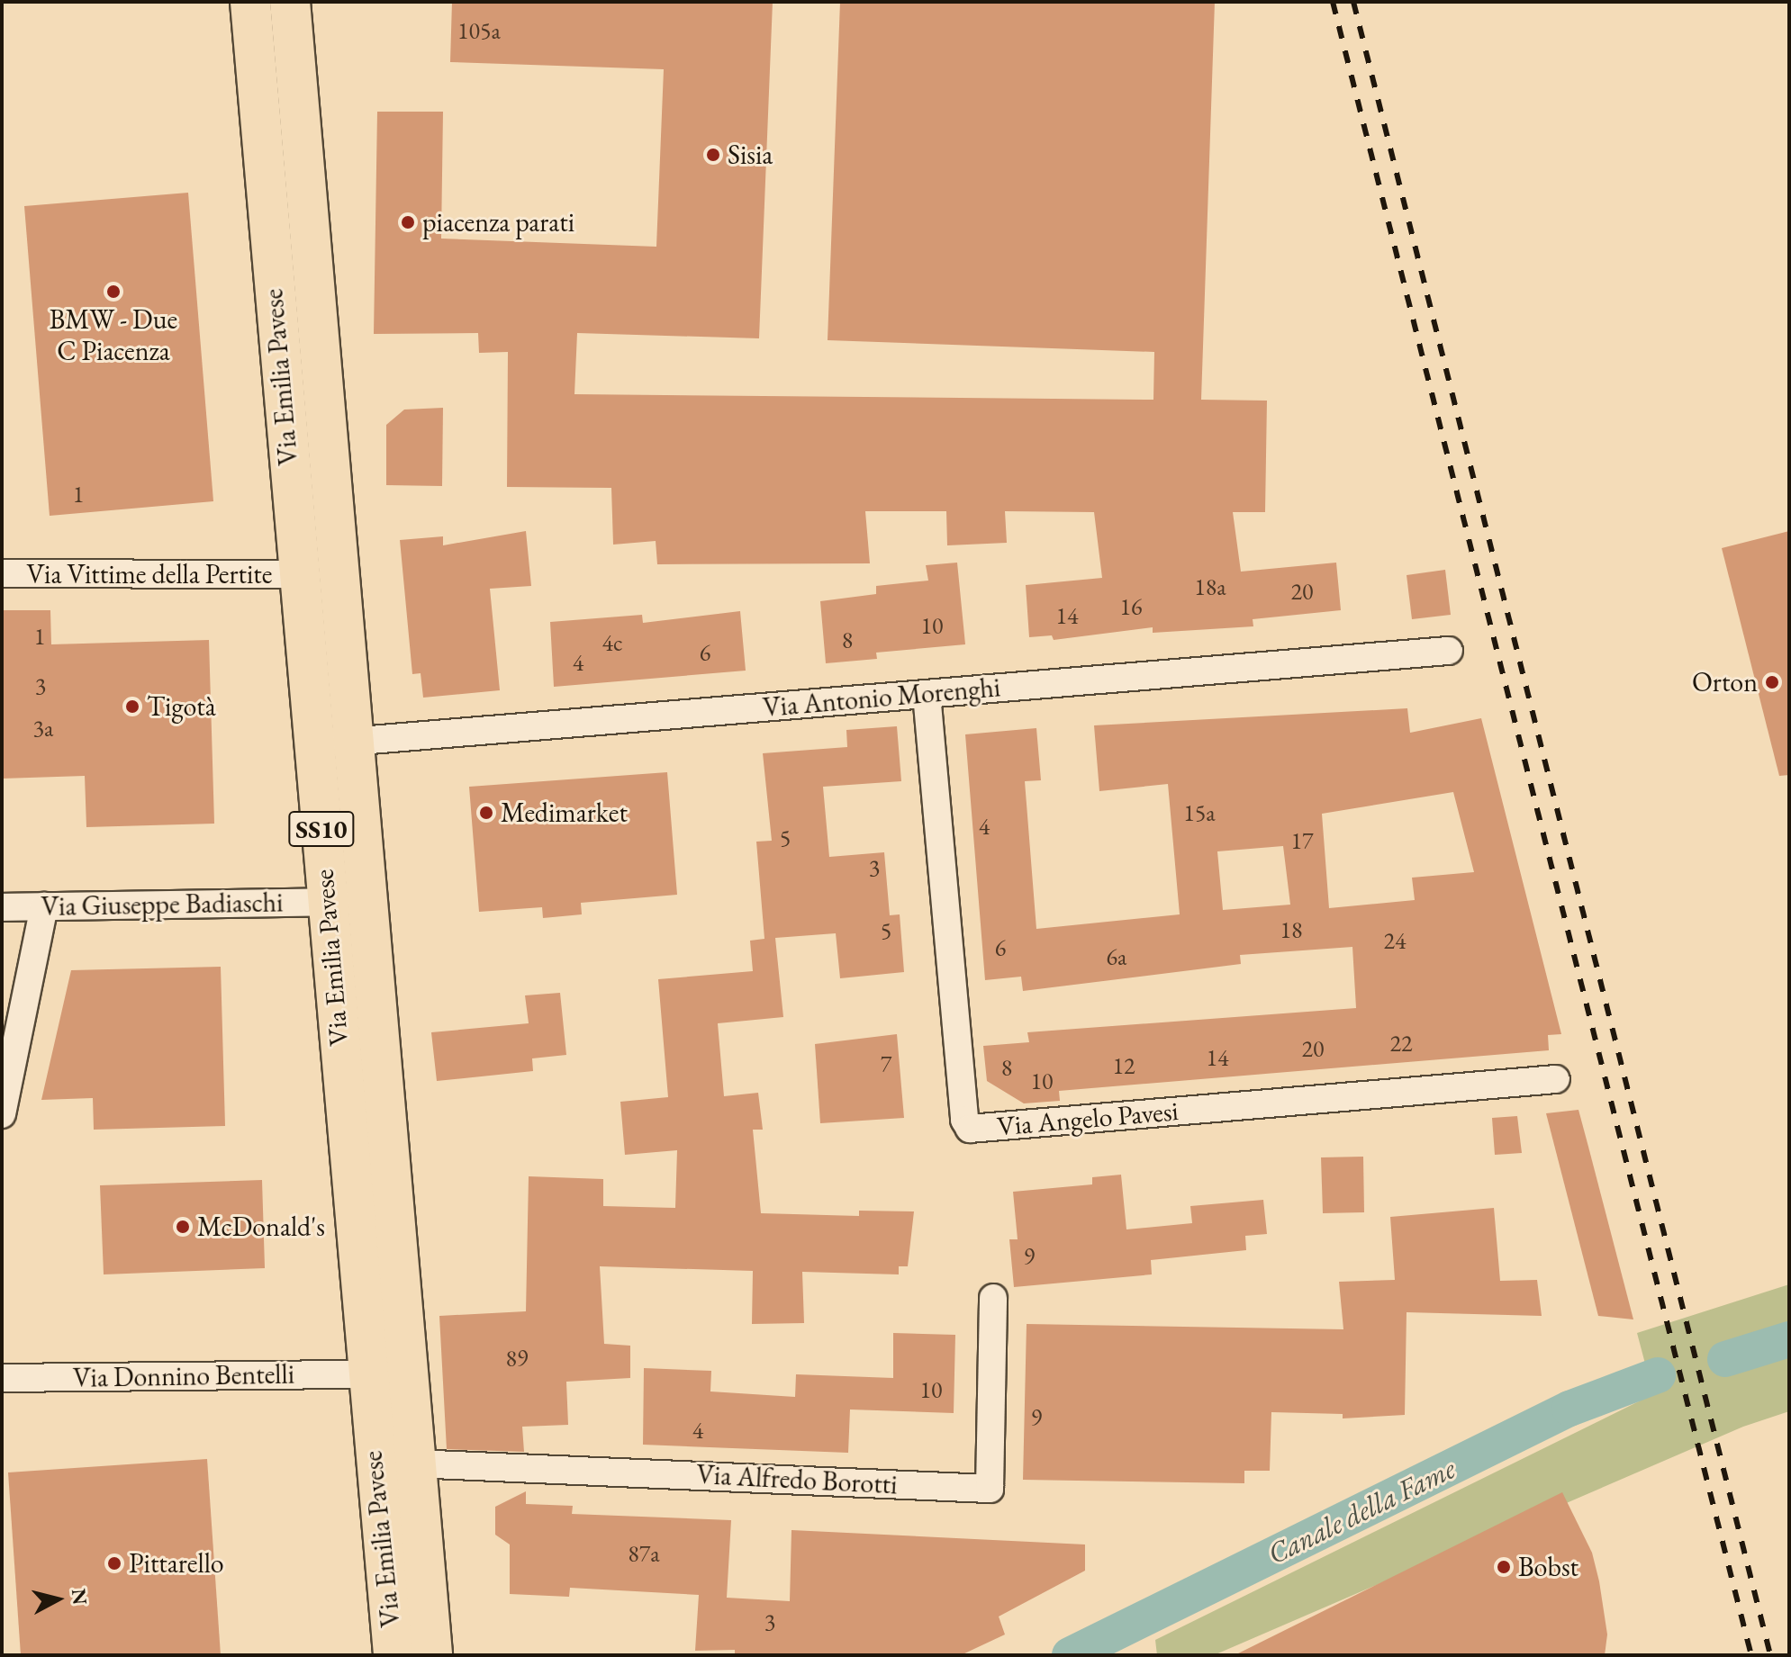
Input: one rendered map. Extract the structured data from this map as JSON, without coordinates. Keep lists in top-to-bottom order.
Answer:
{
  "streets": {
    "main road": ["Via Emilia Pavese", "SS10"],
    "street": [
      "Via Vittime della Pertite",
      "Via Antonio Morenghi",
      "Via Giuseppe Badiaschi",
      "Via Angelo Pavesi",
      "Via Donnino Bentelli",
      "Via Alfredo Borotti"
    ]
  },
  "crossings": [
    ["Via Emilia Pavese", "Via Vittime della Pertite"],
    ["Via Emilia Pavese", "Via Antonio Morenghi"],
    ["Via Emilia Pavese", "Via Giuseppe Badiaschi"],
    ["Via Emilia Pavese", "Via Donnino Bentelli"],
    ["Via Emilia Pavese", "Via Alfredo Borotti"],
    ["Via Antonio Morenghi", "Via Angelo Pavesi"]
  ],
  "water": ["Canale della Fame"],
  "places": [
    "Sisia",
    "piacenza parati",
    "BMW - Due C Piacenza",
    "Orton",
    "Tigotà",
    "Medimarket",
    "McDonald's",
    "Pittarello",
    "Bobst"
  ],
  "house_numbers": [
    "105a",
    "1",
    "18a",
    "20",
    "16",
    "14",
    "10",
    "1",
    "8",
    "4c",
    "6",
    "4",
    "3",
    "3a",
    "15a",
    "4",
    "5",
    "17",
    "3",
    "18",
    "5",
    "24",
    "6",
    "6a",
    "22",
    "20",
    "14",
    "7",
    "12",
    "8",
    "10",
    "9",
    "89",
    "10",
    "9",
    "4",
    "87a",
    "3"
  ],
  "north": "right"
}
